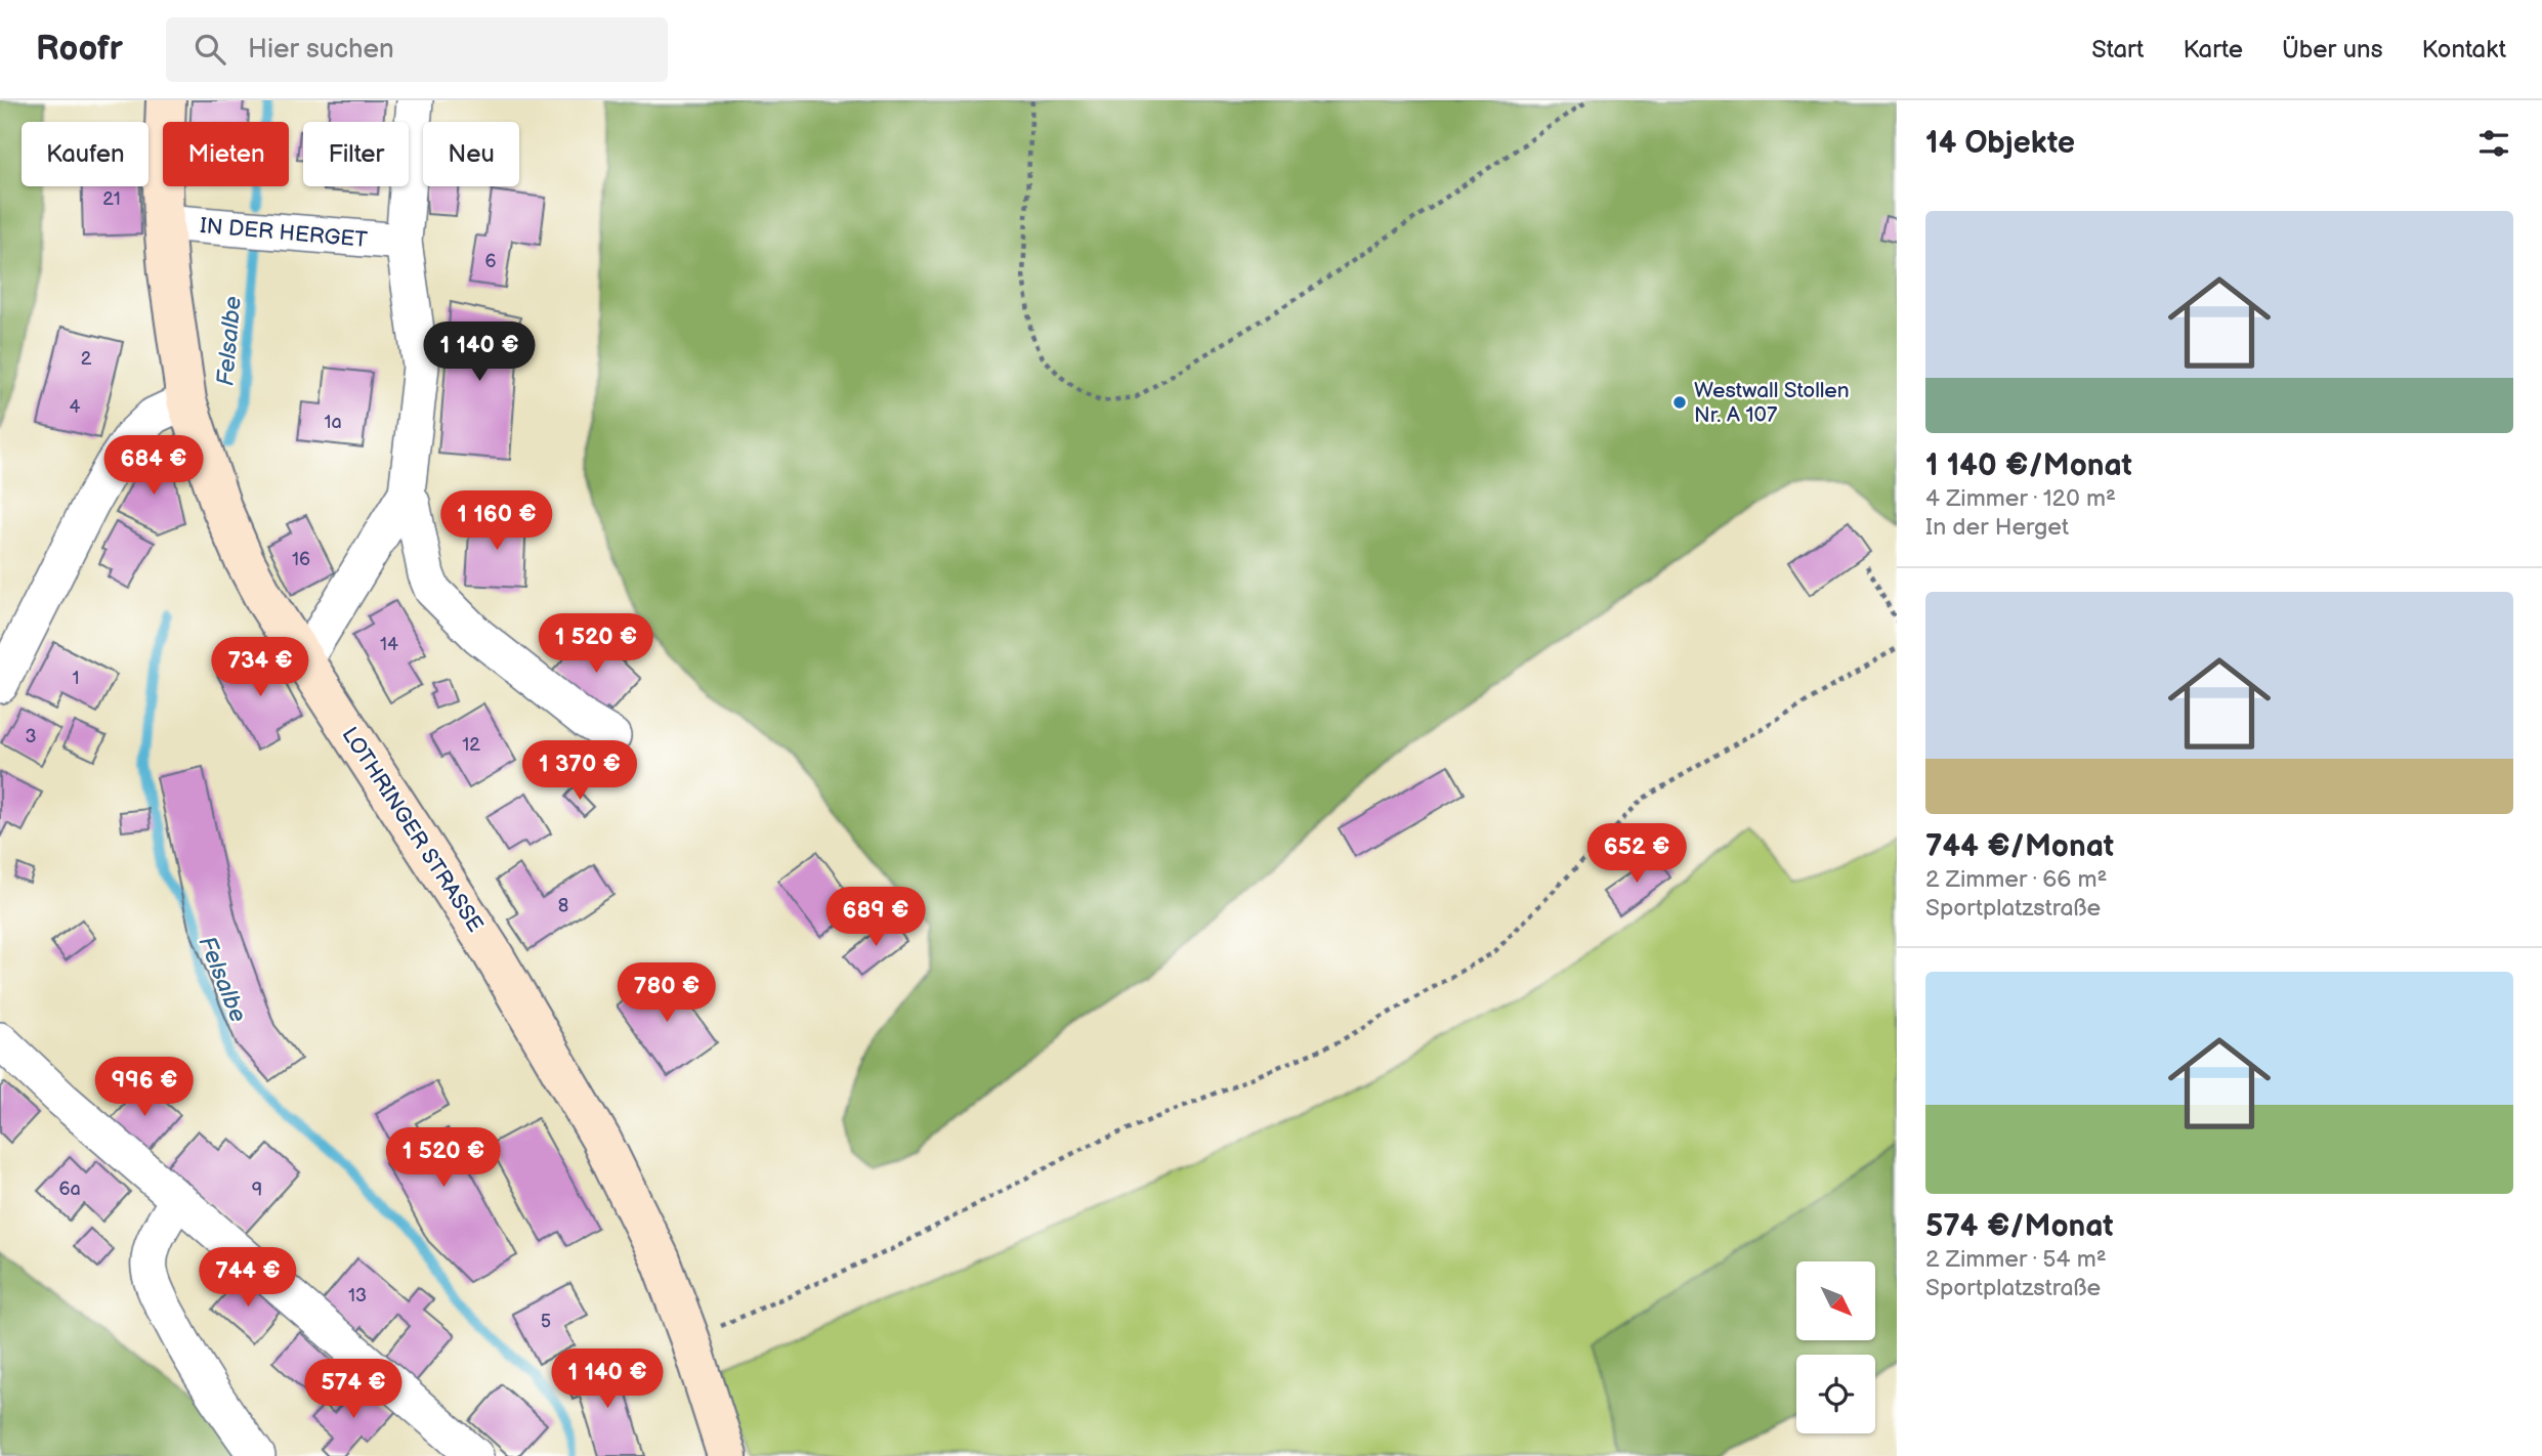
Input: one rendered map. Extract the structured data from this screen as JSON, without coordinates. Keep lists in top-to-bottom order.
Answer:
{
  "streets": {
    "main road": ["LOTHRINGER STRASSE"],
    "street": ["IN DER HERGET"]
  },
  "crossings": [
    ["IN DER HERGET", "LOTHRINGER STRASSE"]
  ],
  "water": ["Felsalbe"],
  "places": ["Westwall Stollen Nr. A 107"],
  "house_numbers": [
    "21",
    "6",
    "2",
    "4",
    "1a",
    "16",
    "14",
    "1",
    "3",
    "12",
    "8",
    "6a",
    "9",
    "13",
    "5"
  ],
  "north": "bottom right",
  "page": {
    "header": "Roofr",
    "search": "Hier suchen",
    "nav": [
      "Start",
      "Karte",
      "Über uns",
      "Kontakt"
    ],
    "heading": "14 Objekte",
    "chip": [
      "Kaufen",
      "Mieten",
      "Filter",
      "Neu"
    ],
    "list": [
      {
        "name": "1 140 €/Monat",
        "note": "4 Zimmer · 120 m² · In der Herget"
      },
      {
        "name": "744 €/Monat",
        "note": "2 Zimmer · 66 m² · Sportplatzstraße"
      },
      {
        "name": "574 €/Monat",
        "note": "2 Zimmer · 54 m² · Sportplatzstraße"
      }
    ],
    "price": [
      "1 140 €",
      "684 €",
      "1 160 €",
      "1 520 €",
      "734 €",
      "1 370 €",
      "652 €",
      "689 €",
      "780 €",
      "996 €",
      "1 520 €",
      "744 €",
      "1 140 €",
      "574 €"
    ]
  }
}
